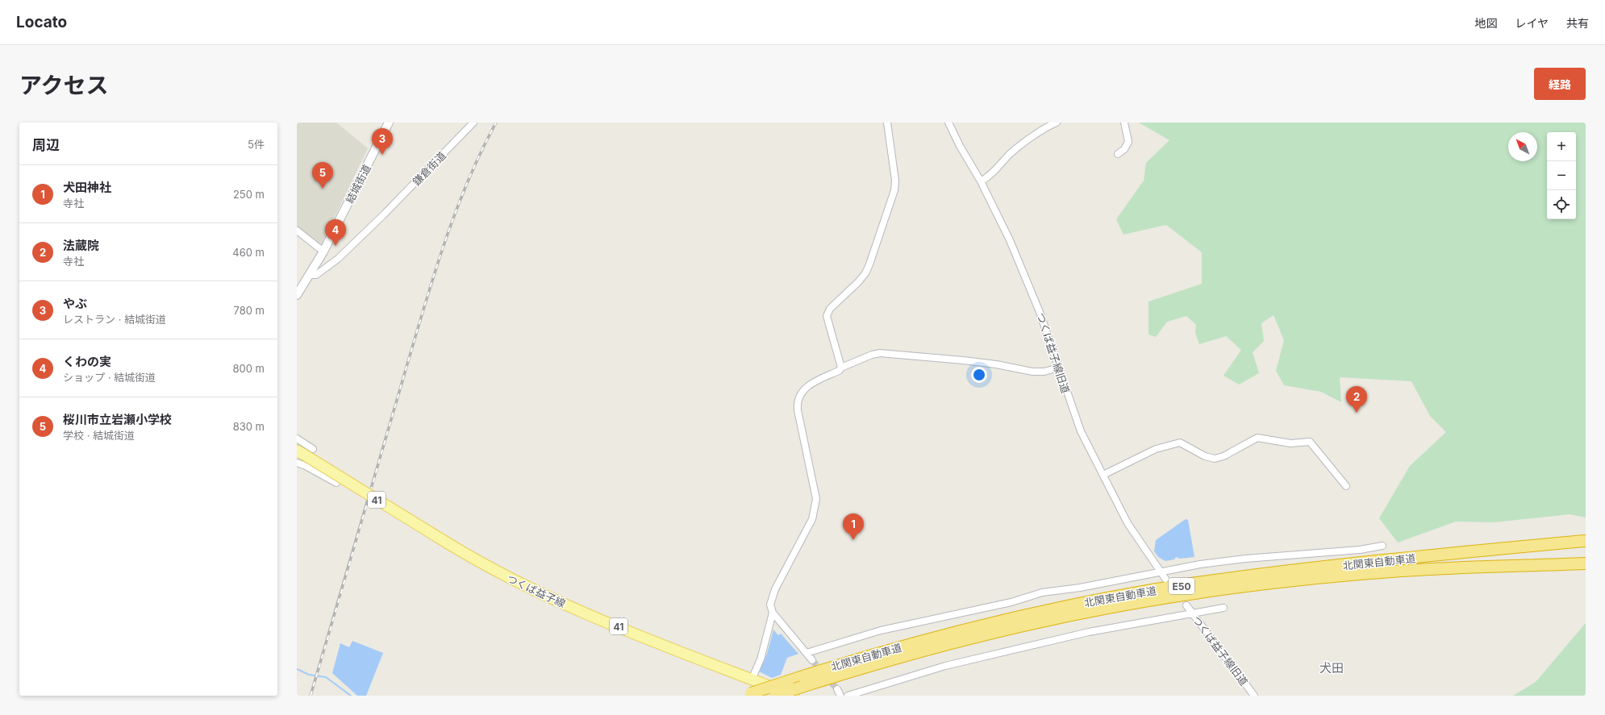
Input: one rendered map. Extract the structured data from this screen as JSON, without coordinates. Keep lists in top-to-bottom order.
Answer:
{
  "streets": {
    "highway": ["北関東自動車道", "E50"],
    "main road": ["41", "つくば益子線"],
    "street": ["鎌倉街道", "結城街道", "つくば益子線旧道"]
  },
  "crossings": [
    ["鎌倉街道", "結城街道"]
  ],
  "districts": ["犬田"],
  "north": "top left",
  "page": {
    "header": "Locato",
    "nav": ["地図", "レイヤ", "共有"],
    "title": "アクセス",
    "buttons": "経路",
    "heading": ["周辺", "5件"],
    "pins": [
      "3",
      "5",
      "4",
      "2",
      "1"
    ],
    "map_buttons": ["+", "−"],
    "list": [
      {
        "mark": "1",
        "name": "犬田神社",
        "note": "寺社",
        "value": "250 m"
      },
      {
        "mark": "2",
        "name": "法蔵院",
        "note": "寺社",
        "value": "460 m"
      },
      {
        "mark": "3",
        "name": "やぶ",
        "note": "レストラン · 結城街道",
        "value": "780 m"
      },
      {
        "mark": "4",
        "name": "くわの実",
        "note": "ショップ · 結城街道",
        "value": "800 m"
      },
      {
        "mark": "5",
        "name": "桜川市立岩瀬小学校",
        "note": "学校 · 結城街道",
        "value": "830 m"
      }
    ]
  }
}
